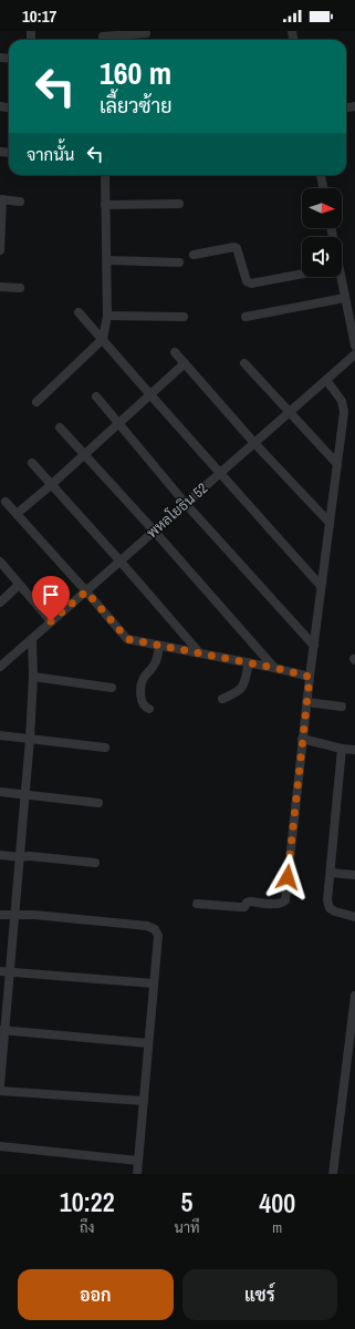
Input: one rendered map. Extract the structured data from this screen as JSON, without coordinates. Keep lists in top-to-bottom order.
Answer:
{
  "streets": {
    "street": ["พหลโยธิน 52"]
  },
  "north": "right",
  "page": {
    "status": "10:17",
    "turn": ["160 m", "เลี้ยวซ้าย"],
    "then": "จากนั้น",
    "eta": [
      "10:22",
      "ถึง",
      "5",
      "นาที",
      "400",
      "m"
    ],
    "buttons": ["ออก", "แชร์"]
  }
}
